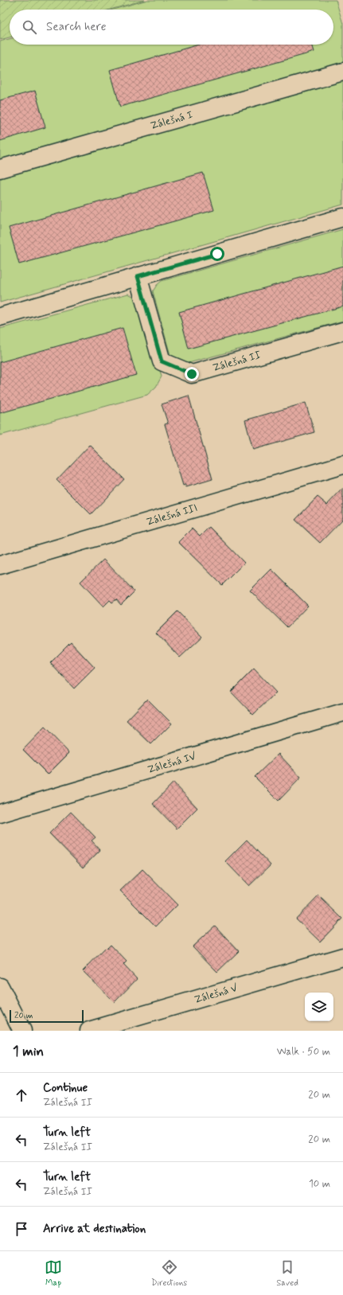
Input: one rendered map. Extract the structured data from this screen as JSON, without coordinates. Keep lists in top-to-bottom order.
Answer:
{
  "streets": {
    "street": [
      "Zálešná I",
      "Zálešná II",
      "Zálešná III",
      "Zálešná IV",
      "Zálešná V"
    ]
  },
  "scale_bar": "20 m",
  "page": {
    "search": "Search here",
    "scale": "20 m",
    "heading": ["1 min", "Walk · 50 m"],
    "list": [
      ["Continue", "Zálešná II", "20 m"],
      ["Turn left", "Zálešná II", "20 m"],
      ["Turn left", "Zálešná II", "10 m"],
      "Arrive at destination"
    ],
    "nav": ["Map", "Directions", "Saved"]
  }
}
